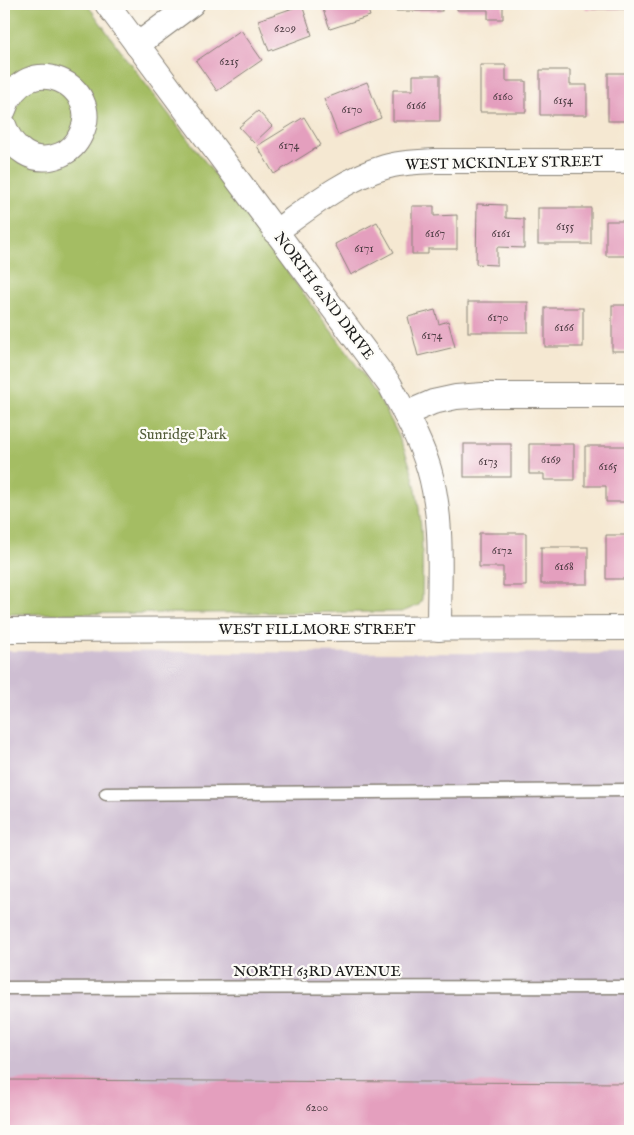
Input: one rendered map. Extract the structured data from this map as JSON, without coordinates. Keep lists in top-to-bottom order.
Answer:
{
  "streets": {
    "street": ["WEST MCKINLEY STREET", "NORTH 62ND DRIVE", "WEST FILLMORE STREET"],
    "lane": ["NORTH 63RD AVENUE"]
  },
  "crossings": [
    ["WEST MCKINLEY STREET", "NORTH 62ND DRIVE"],
    ["NORTH 62ND DRIVE", "WEST FILLMORE STREET"]
  ],
  "parks": ["Sunridge Park"],
  "house_numbers": [
    "6209",
    "6215",
    "6160",
    "6154",
    "6166",
    "6170",
    "6174",
    "6155",
    "6167",
    "6161",
    "6171",
    "6170",
    "6166",
    "6174",
    "6169",
    "6173",
    "6165",
    "6172",
    "6168",
    "6200"
  ]
}
